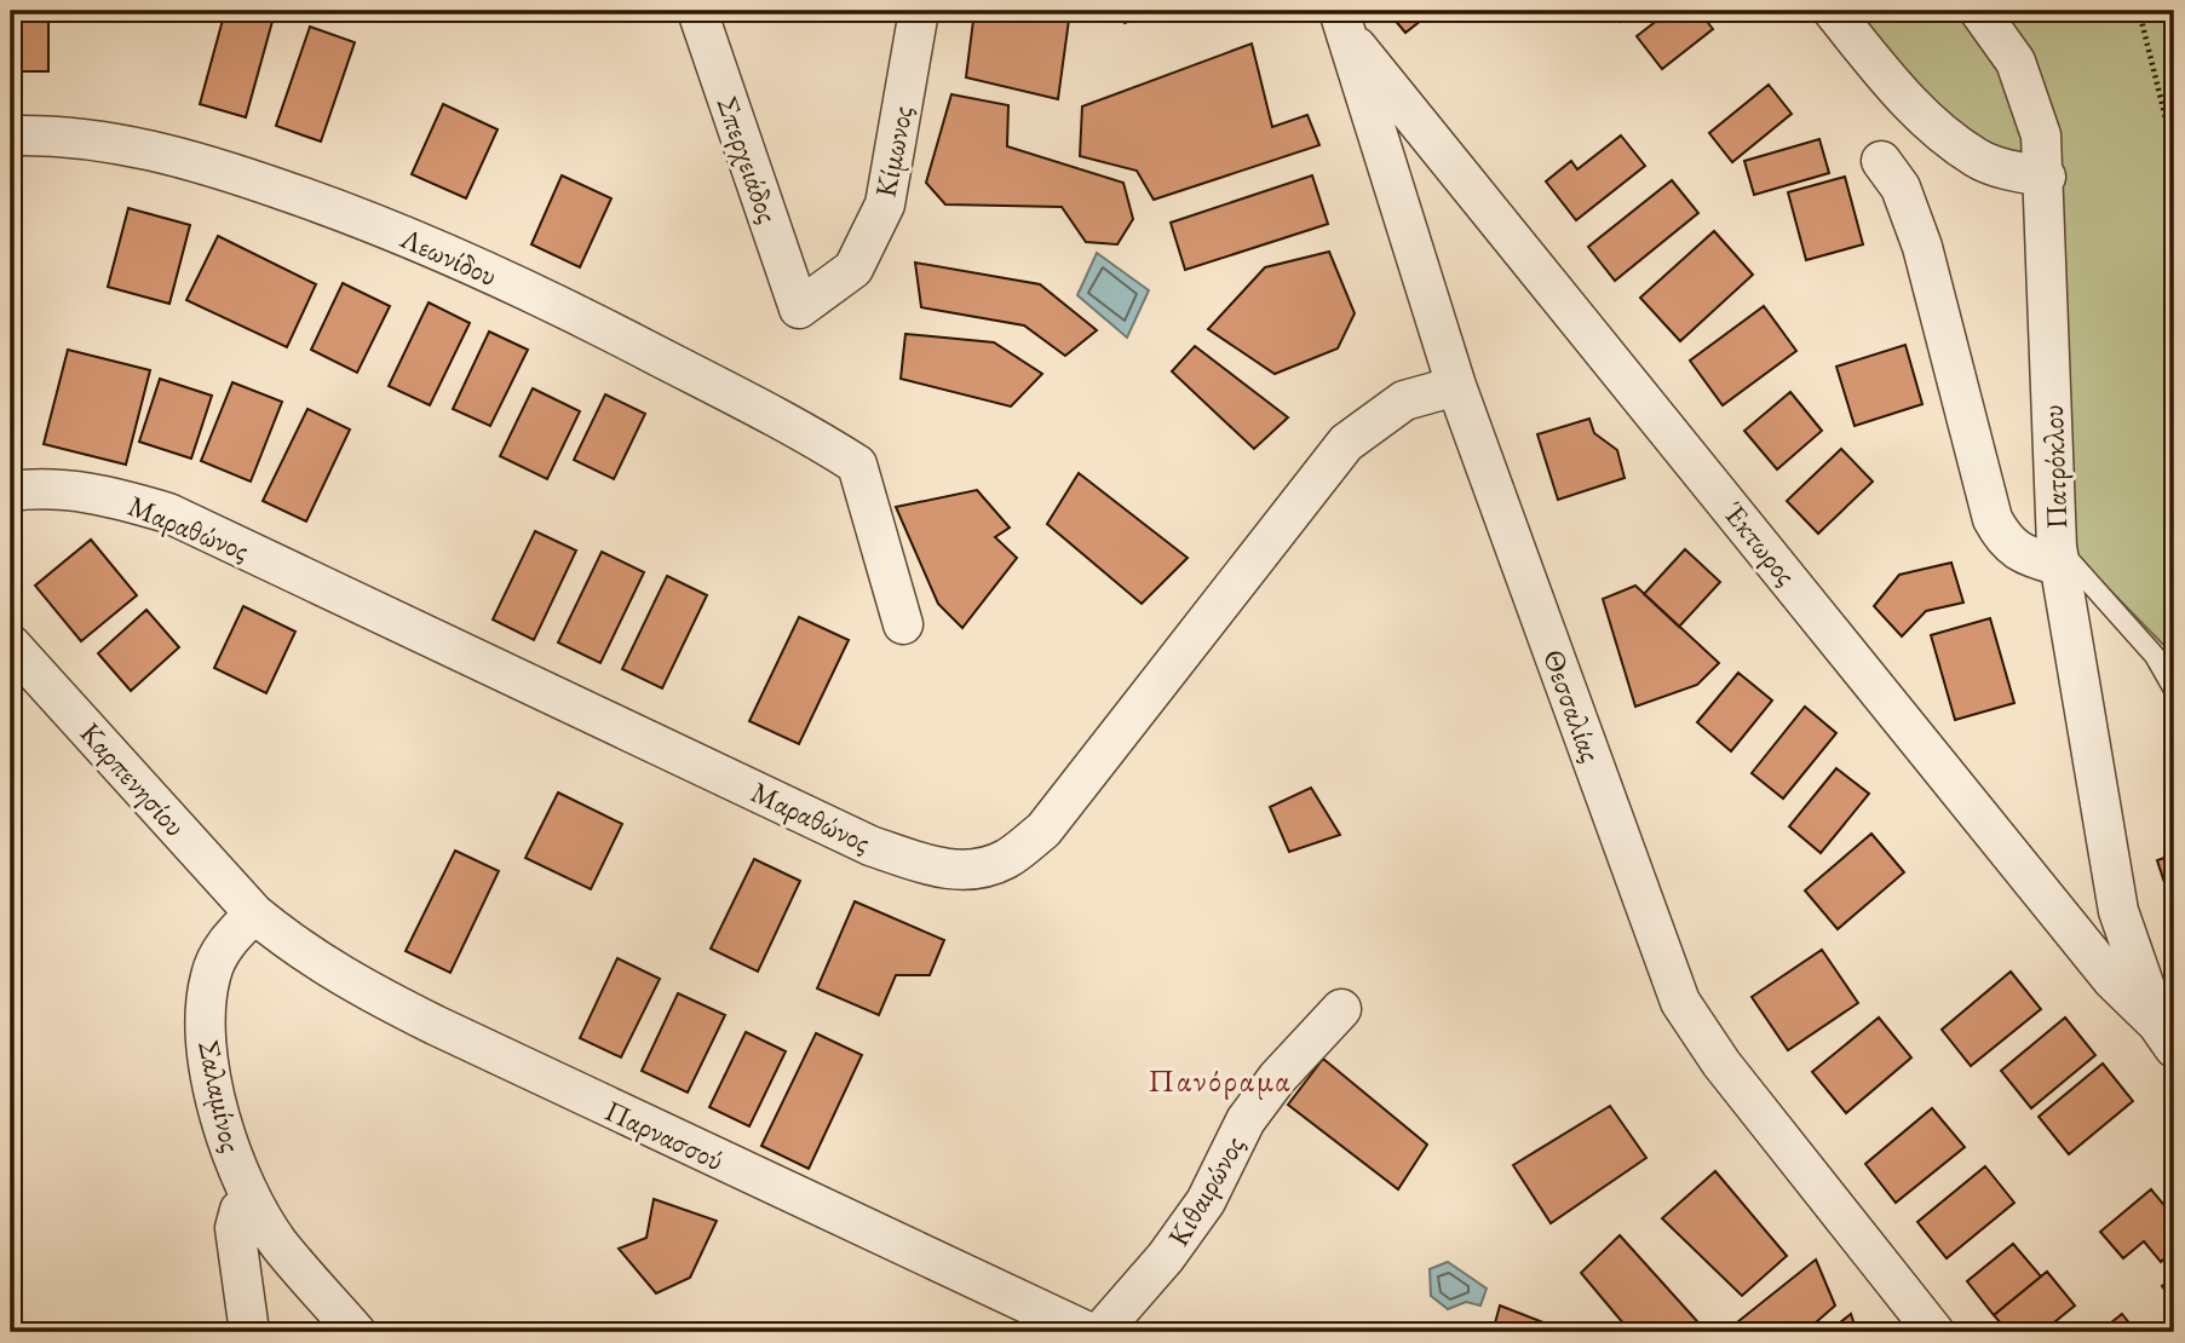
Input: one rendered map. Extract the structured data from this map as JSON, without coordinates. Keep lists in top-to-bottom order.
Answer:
{
  "streets": {
    "street": [
      "Κίμωνος",
      "Σπερχειάδος",
      "Λεωνίδου",
      "Πατρόκλου",
      "Μαραθώνος",
      "Έκτωρος",
      "Θεσσαλίας",
      "Καρπενησίου",
      "Σαλαμίνος",
      "Παρνασσού",
      "Κιθαιρώνος"
    ]
  },
  "crossings": [
    ["Κίμωνος", "Σπερχειάδος"],
    ["Πατρόκλου", "Έκτωρος"],
    ["Μαραθώνος", "Θεσσαλίας"],
    ["Έκτωρος", "Θεσσαλίας"],
    ["Καρπενησίου", "Σαλαμίνος"],
    ["Καρπενησίου", "Παρνασσού"],
    ["Σαλαμίνος", "Παρνασσού"]
  ],
  "districts": ["Πανόραμα"]
}
